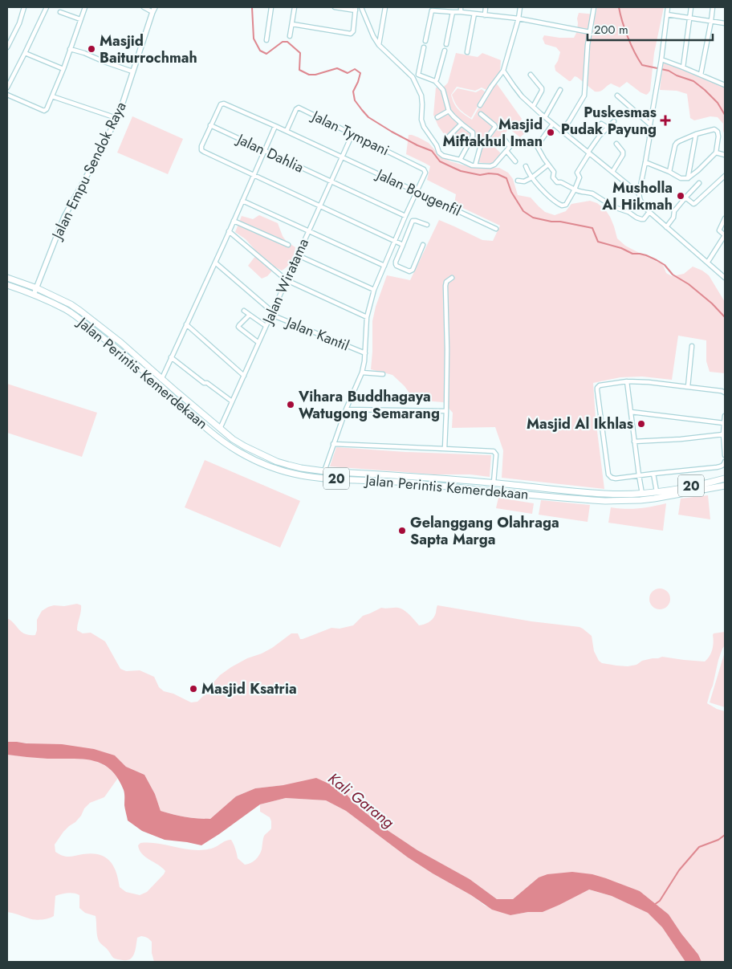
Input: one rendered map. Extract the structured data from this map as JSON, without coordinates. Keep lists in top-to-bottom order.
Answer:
{
  "streets": {
    "highway": ["Jalan Perintis Kemerdekaan", "20"],
    "main road": ["Jalan Empu Sendok Raya"],
    "street": [
      "Jalan Tympani",
      "Jalan Dahlia",
      "Jalan Bougenfil",
      "Jalan Wiratama",
      "Jalan Kantil"
    ]
  },
  "crossings": [
    ["Jalan Tympani", "Jalan Bougenfil"],
    ["Jalan Tympani", "Jalan Wiratama"],
    ["Jalan Dahlia", "Jalan Bougenfil"],
    ["Jalan Dahlia", "Jalan Wiratama"],
    ["Jalan Empu Sendok Raya", "Jalan Perintis Kemerdekaan"],
    ["Jalan Bougenfil", "Jalan Wiratama"],
    ["Jalan Wiratama", "Jalan Kantil"],
    ["Jalan Wiratama", "Jalan Perintis Kemerdekaan"]
  ],
  "water": ["Kali Garang"],
  "places": {
    "other": [
      "Masjid Baiturrochmah",
      "Masjid Miftakhul Iman",
      "Musholla Al Hikmah",
      "Vihara Buddhagaya Watugong Semarang",
      "Masjid Al Ikhlas",
      "Gelanggang Olahraga Sapta Marga",
      "Masjid Ksatria"
    ],
    "health": ["Puskesmas Pudak Payung"]
  },
  "scale_bar": "200 m"
}
